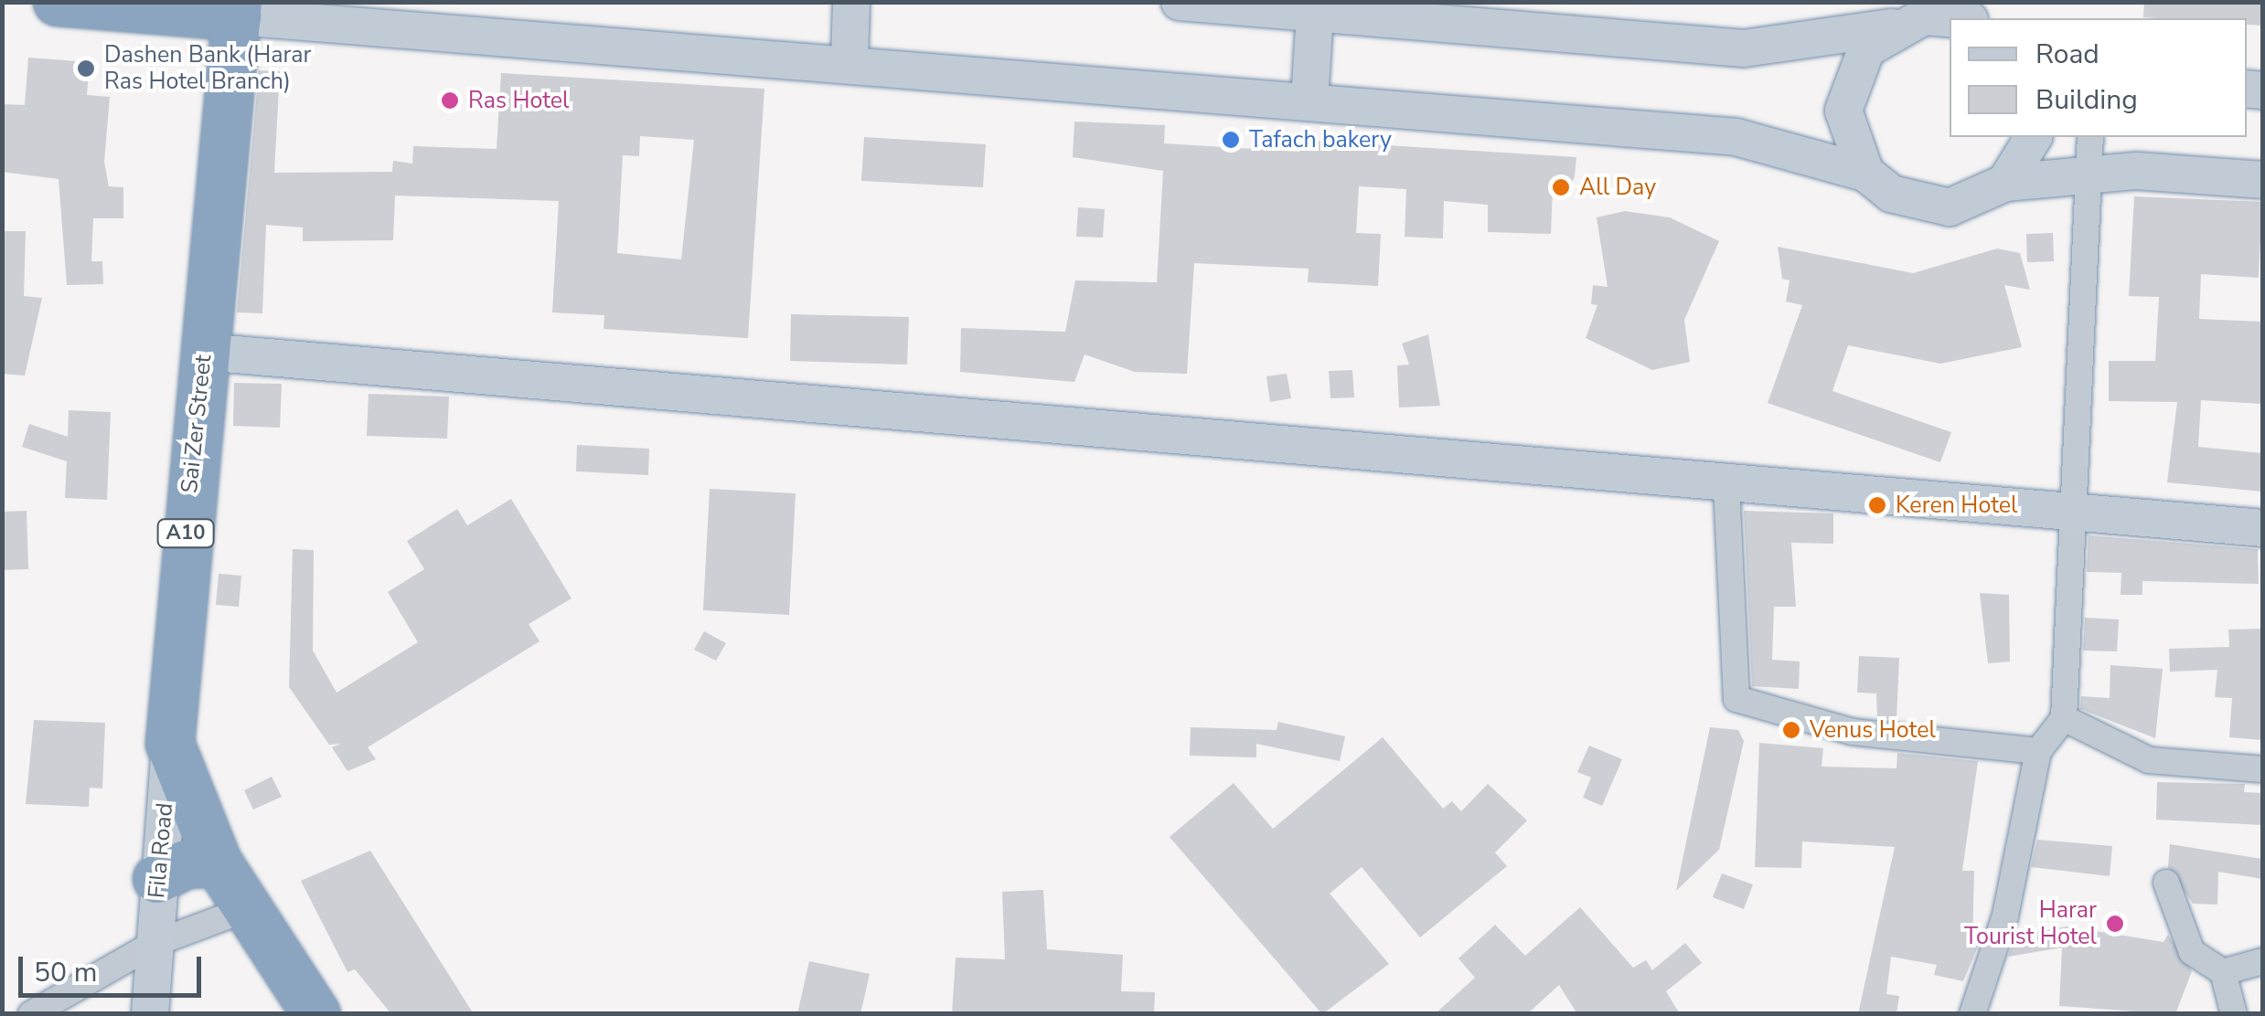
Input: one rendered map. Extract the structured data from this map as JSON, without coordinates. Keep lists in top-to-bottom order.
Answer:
{
  "streets": {
    "highway": ["Sai Zer Street", "A10"],
    "main road": ["Fila Road"]
  },
  "crossings": [
    ["Sai Zer Street", "Fila Road"]
  ],
  "places": [
    "Dashen Bank (Harar Ras Hotel Branch)",
    "Ras Hotel",
    "Tafach bakery",
    "All Day",
    "Keren Hotel",
    "Venus Hotel",
    "Harar Tourist Hotel"
  ],
  "legend": ["Road", "Building"],
  "scale_bar": "50 m"
}
